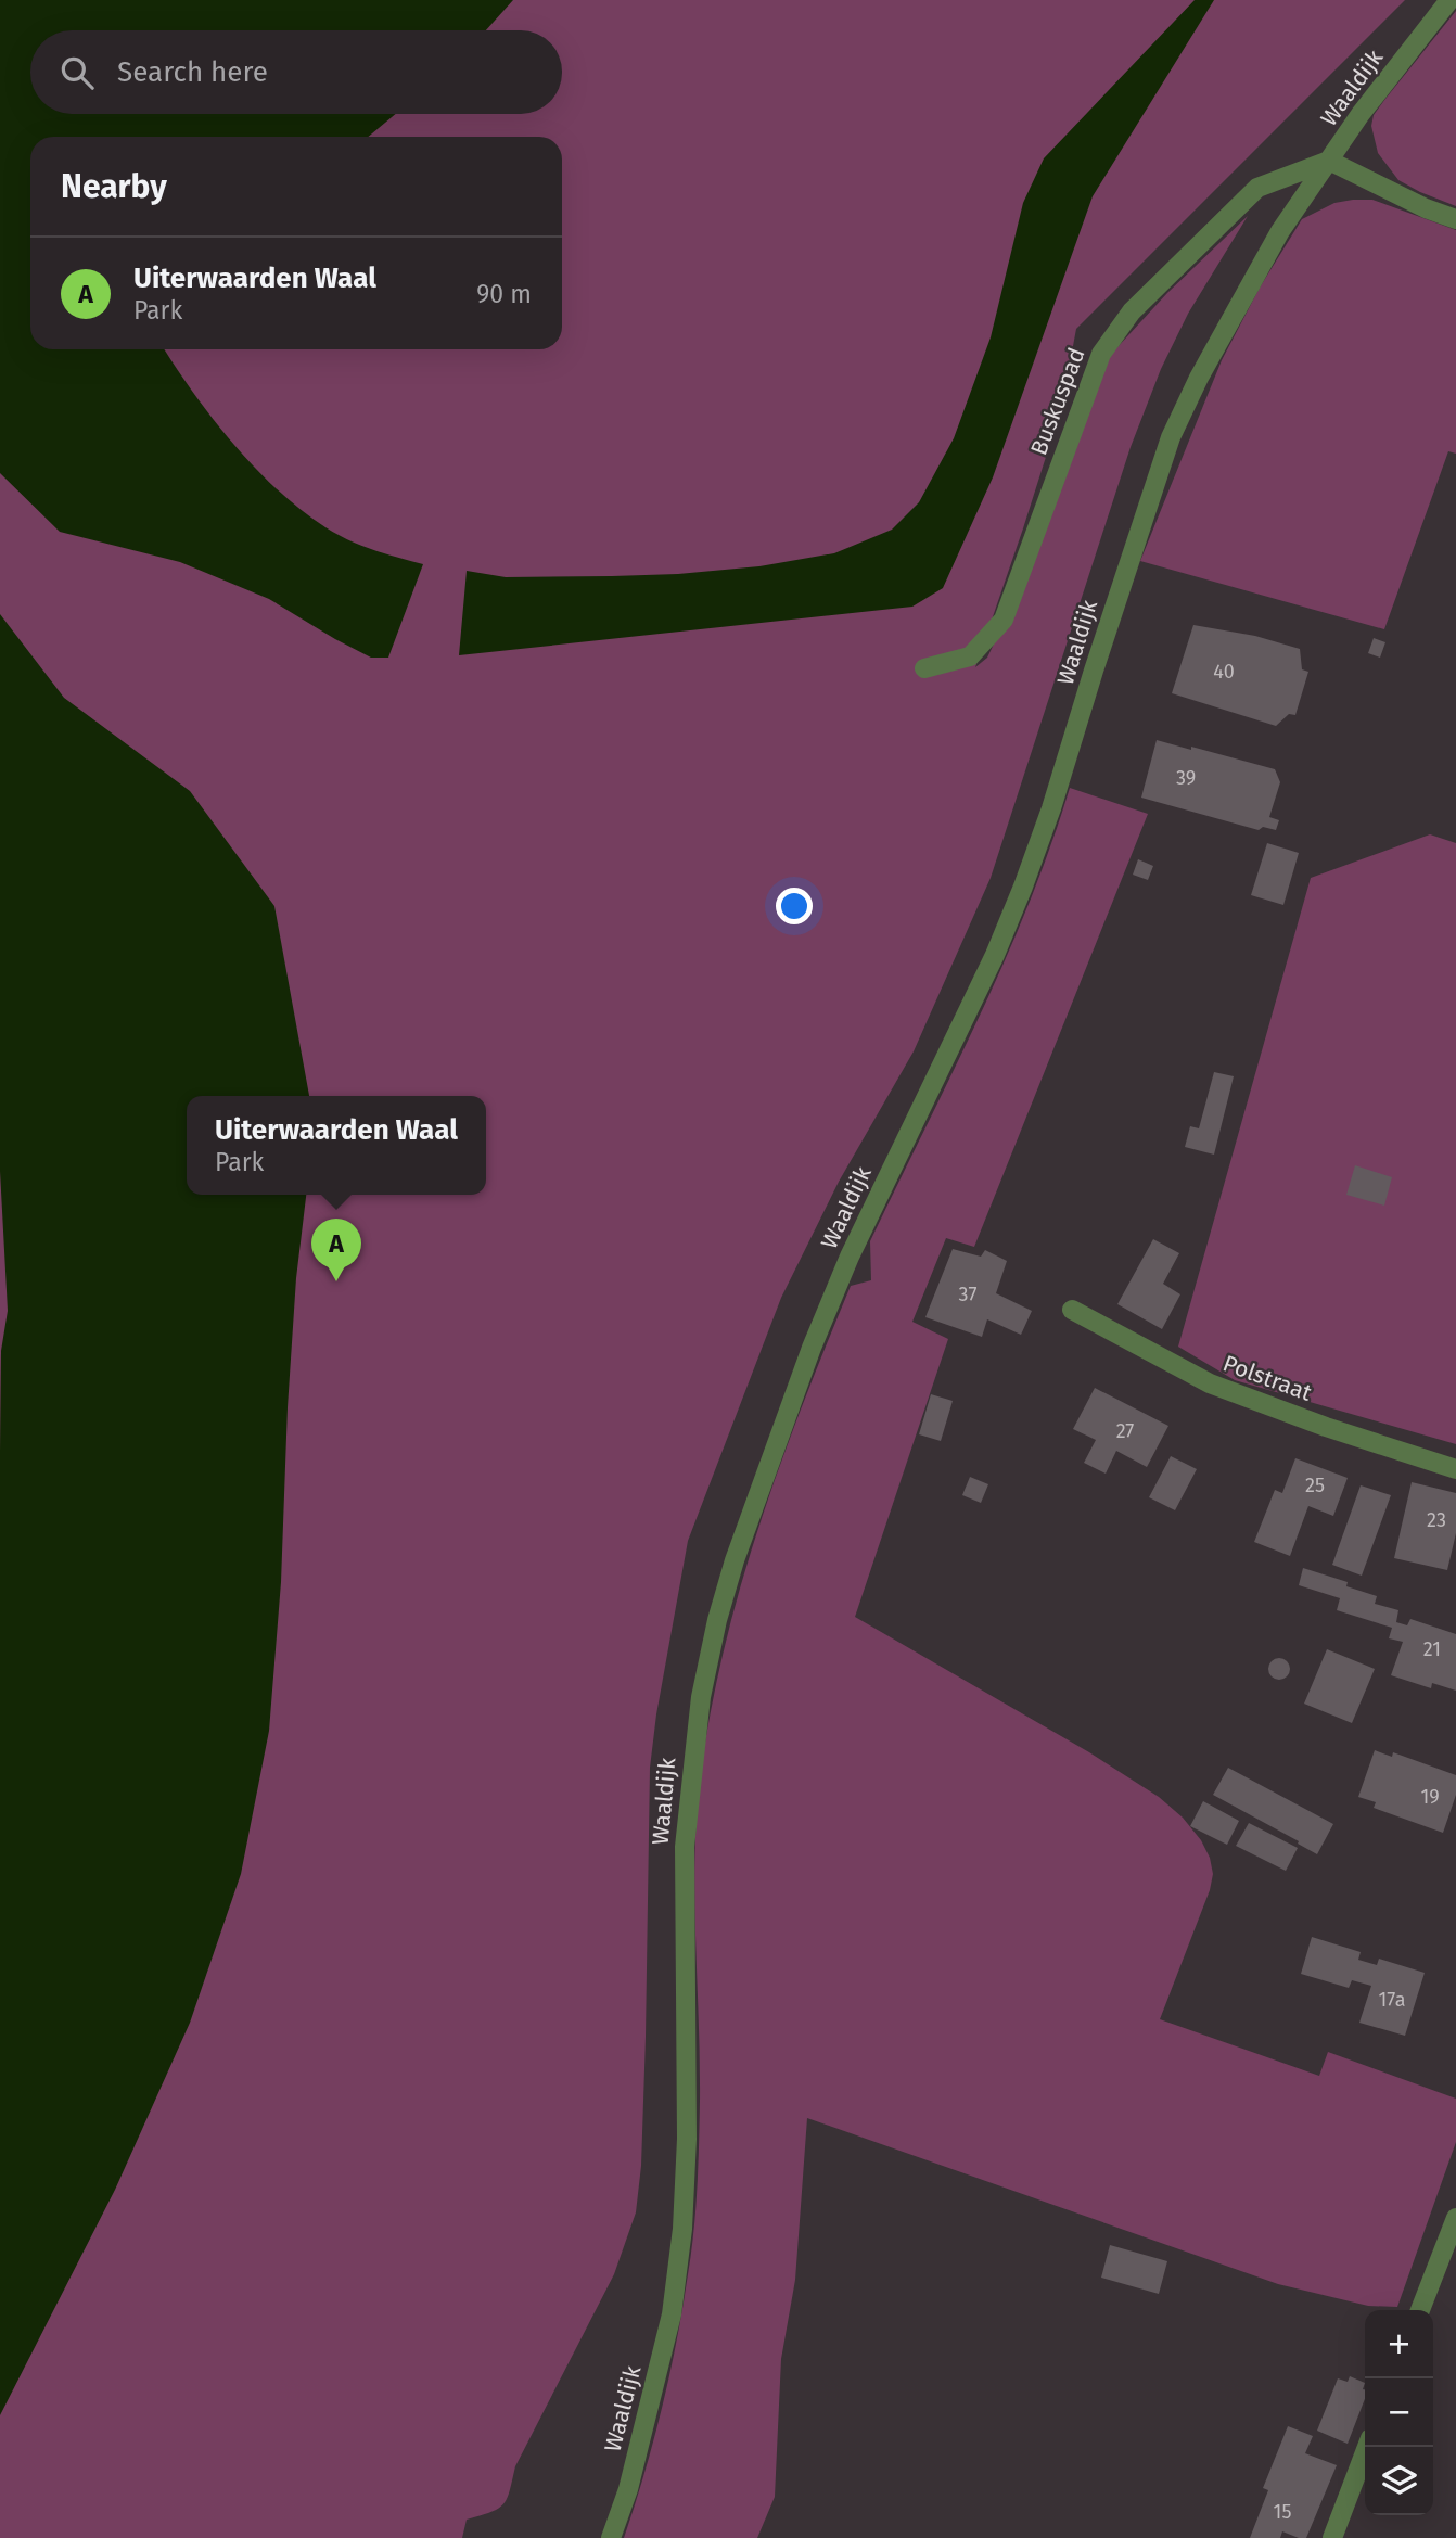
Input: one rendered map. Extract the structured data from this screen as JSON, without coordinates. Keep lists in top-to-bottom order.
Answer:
{
  "streets": {
    "street": ["Waaldijk", "Buskuspad", "Polstraat"]
  },
  "crossings": [
    ["Waaldijk", "Buskuspad"]
  ],
  "house_numbers": [
    "40",
    "39",
    "37",
    "27",
    "25",
    "23",
    "21",
    "19",
    "17a",
    "15"
  ],
  "page": {
    "search": "Search here",
    "heading": "Nearby",
    "list": [
      {
        "mark": "A",
        "name": "Uiterwaarden Waal",
        "note": "Park",
        "value": "90 m"
      }
    ],
    "popup": ["Uiterwaarden Waal", "Park"],
    "pins": "A",
    "map_buttons": ["+", "−"]
  }
}
